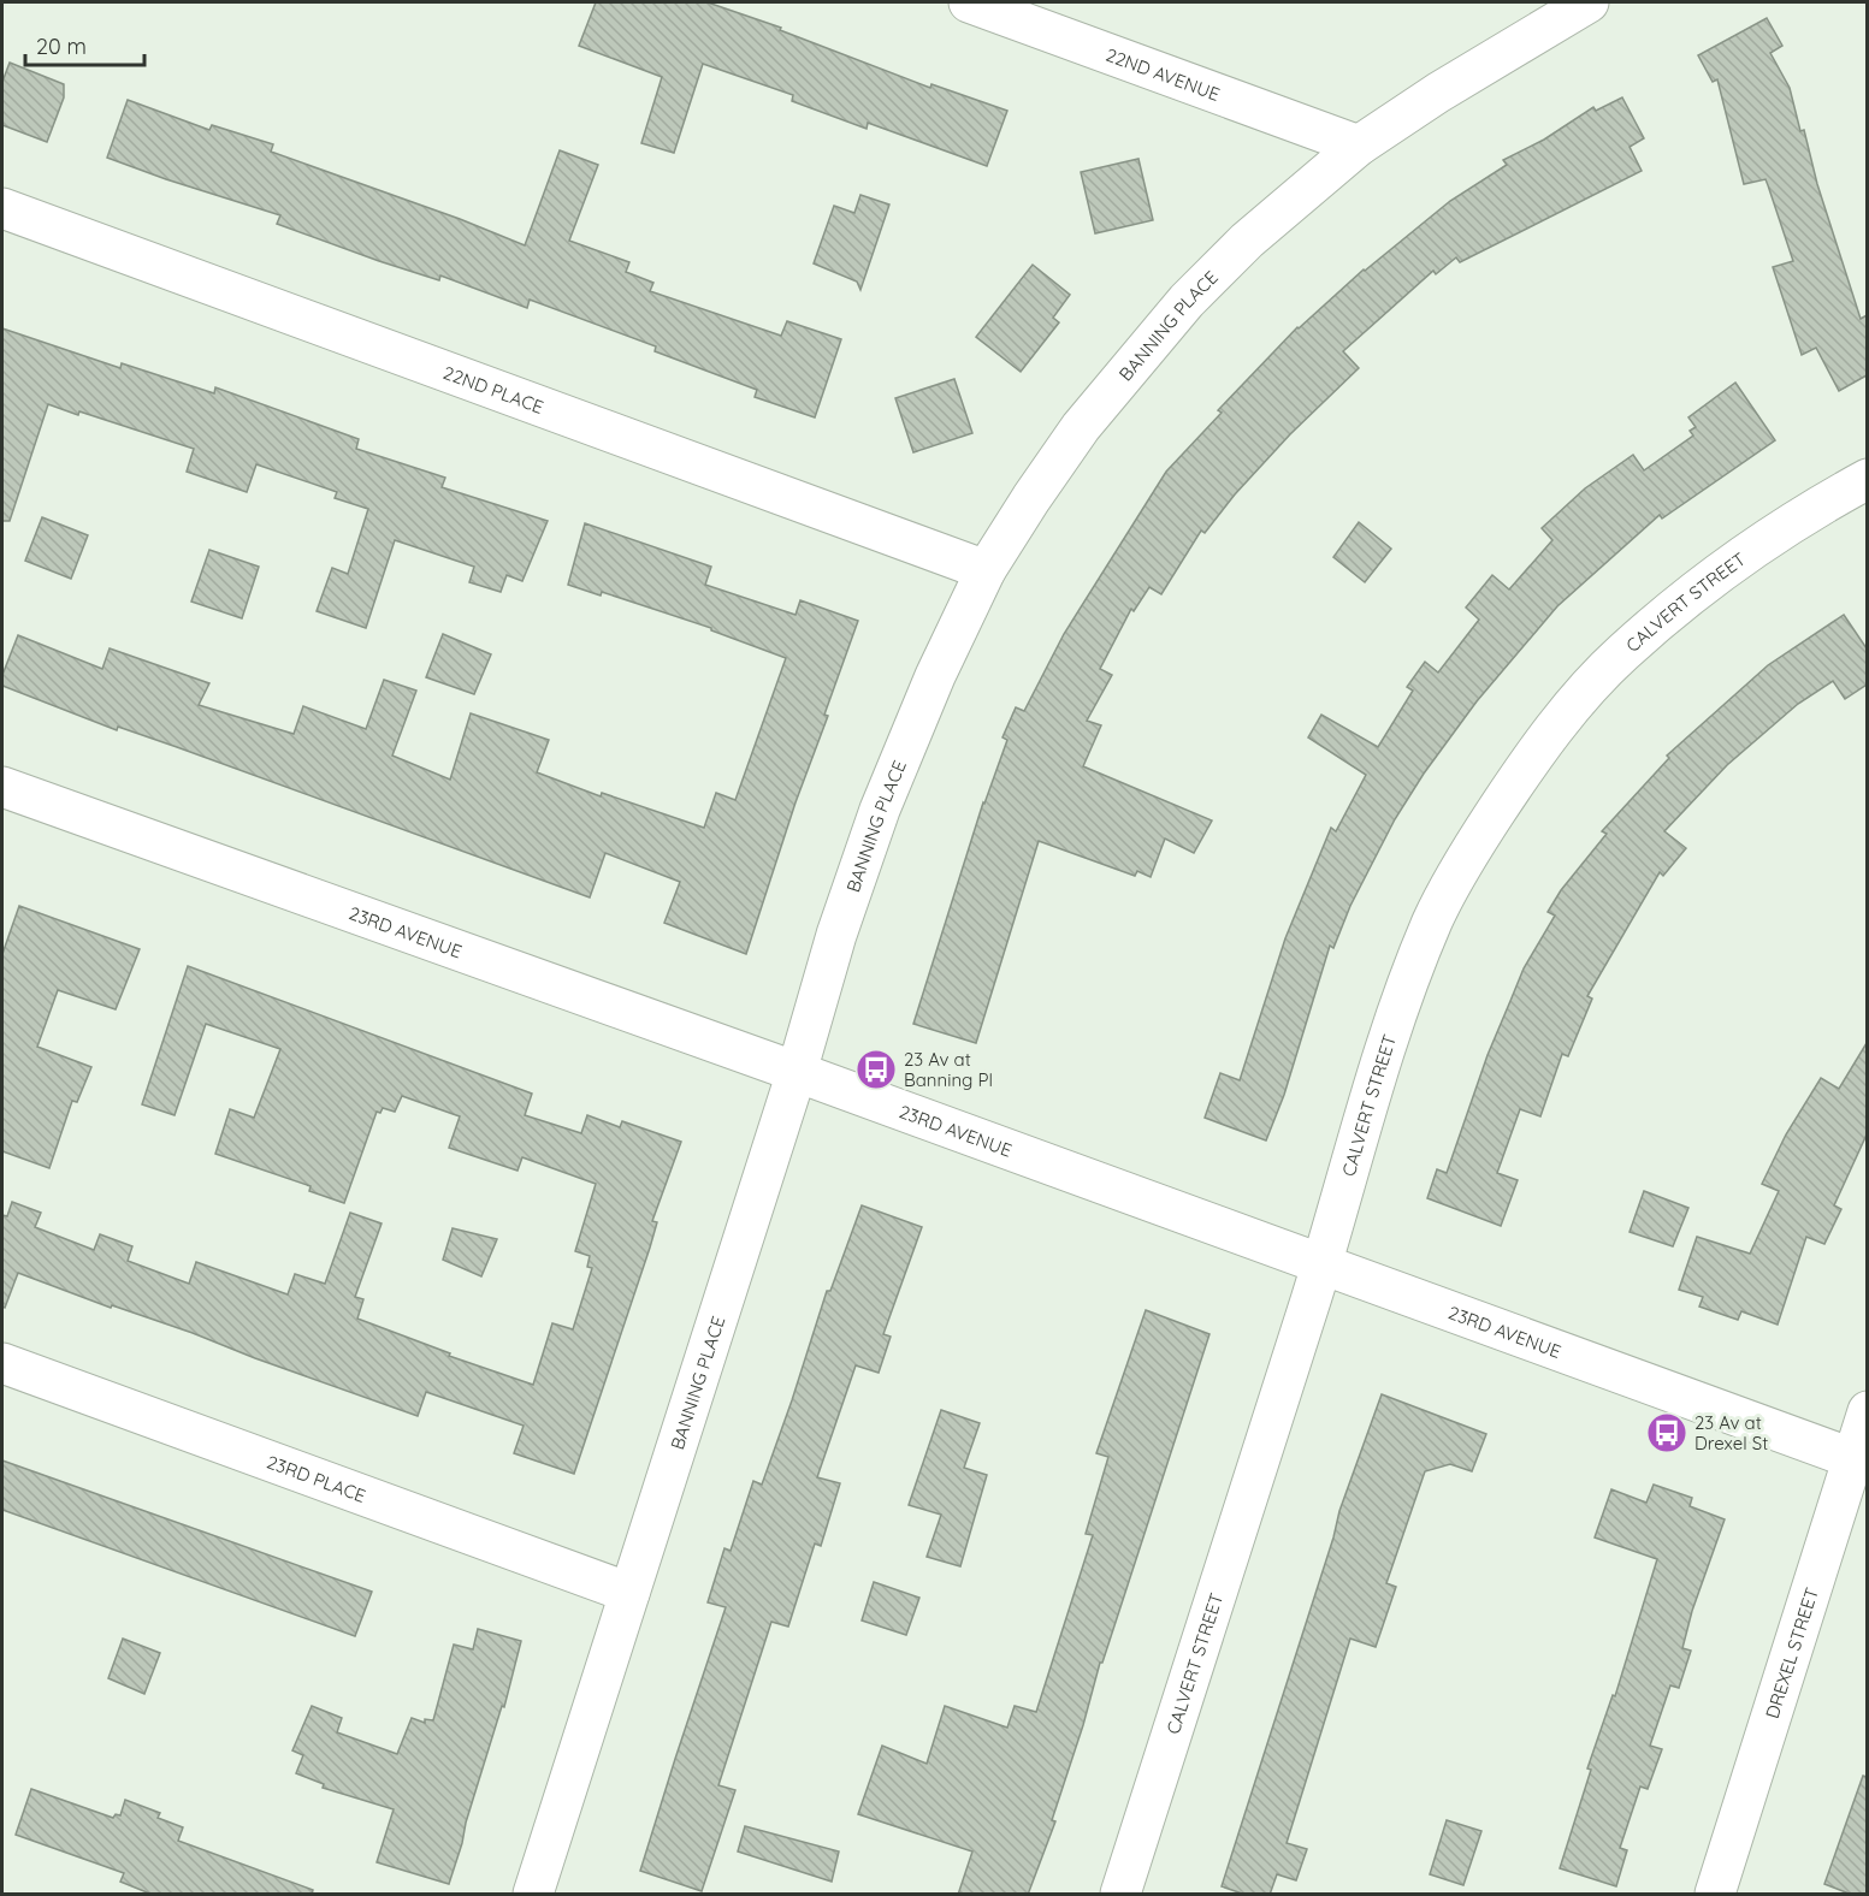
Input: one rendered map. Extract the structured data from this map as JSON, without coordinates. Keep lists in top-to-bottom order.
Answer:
{
  "streets": {
    "street": [
      "22ND AVENUE",
      "BANNING PLACE",
      "22ND PLACE",
      "CALVERT STREET",
      "23RD AVENUE",
      "23RD PLACE",
      "DREXEL STREET"
    ]
  },
  "crossings": [
    ["22ND AVENUE", "BANNING PLACE"],
    ["BANNING PLACE", "22ND PLACE"],
    ["BANNING PLACE", "23RD AVENUE"],
    ["BANNING PLACE", "23RD PLACE"],
    ["CALVERT STREET", "23RD AVENUE"],
    ["23RD AVENUE", "DREXEL STREET"]
  ],
  "places": {
    "bus stop": ["23 Av at Banning Pl", "23 Av at Drexel St"]
  },
  "scale_bar": "20 m"
}
